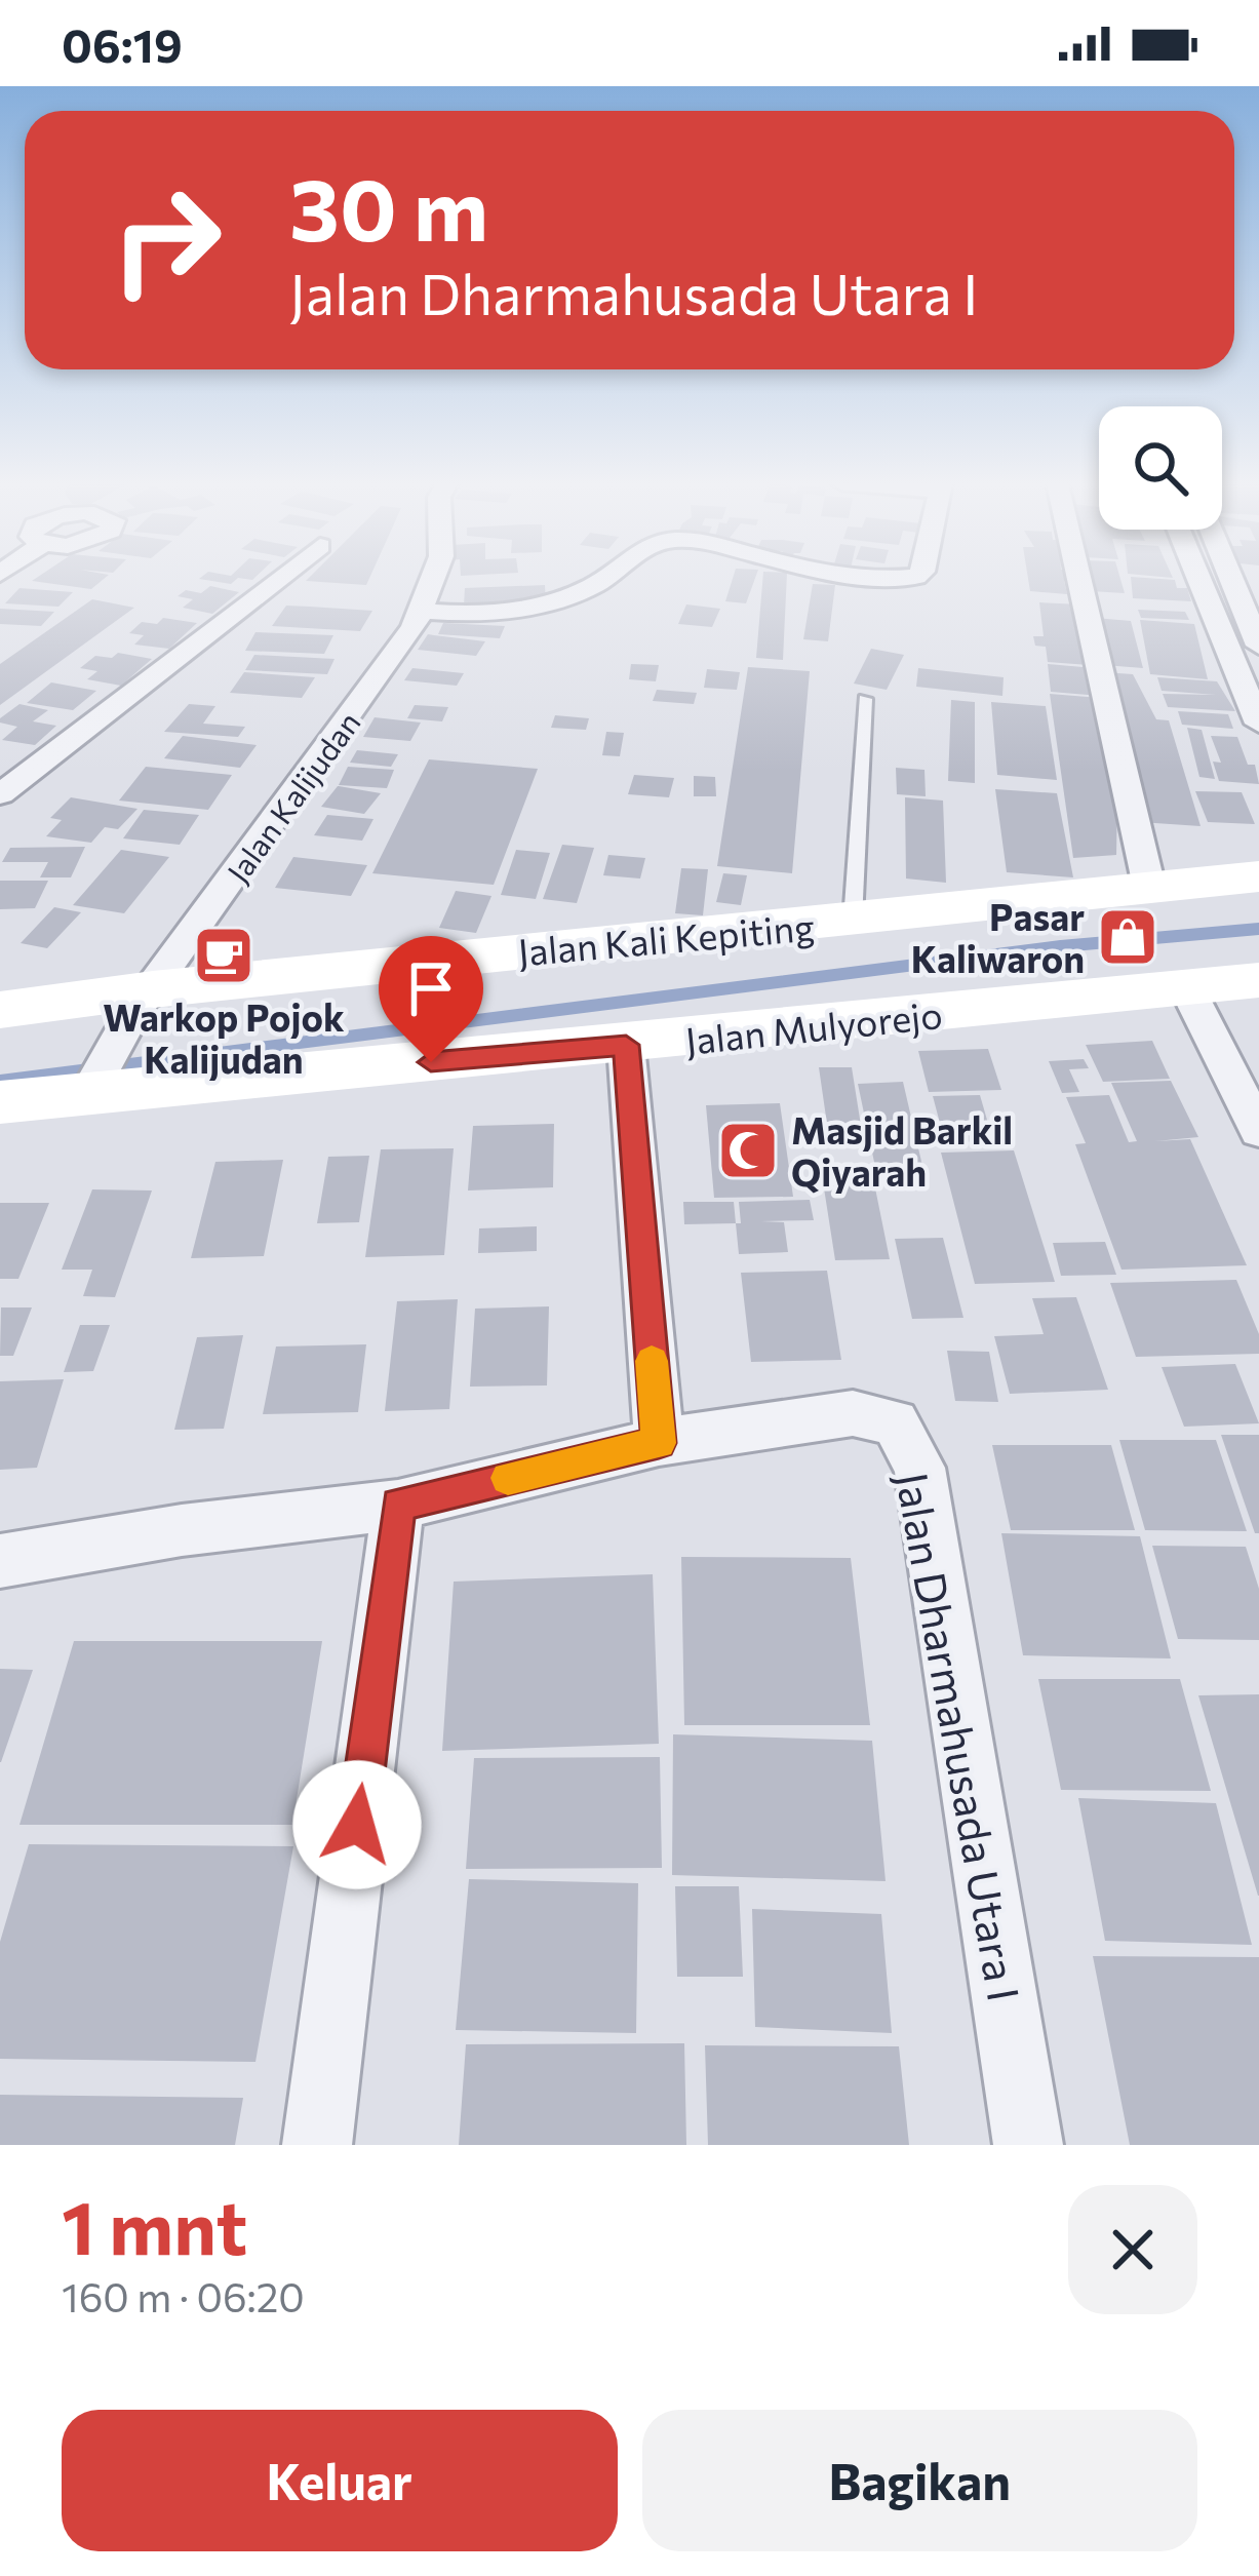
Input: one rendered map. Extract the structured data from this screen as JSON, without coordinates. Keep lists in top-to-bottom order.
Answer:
{
  "streets": {
    "main road": ["Jalan Kali Kepiting", "Jalan Mulyorejo"],
    "street": ["Jalan Kalijudan", "Jalan Dharmahusada Utara I"]
  },
  "crossings": [
    ["Jalan Kalijudan", "Jalan Kali Kepiting"],
    ["Jalan Kalijudan", "Jalan Mulyorejo"]
  ],
  "places": {
    "shop": ["Pasar Kaliwaron"],
    "cafe": ["Warkop Pojok Kalijudan"],
    "mosque": ["Masjid Barkil Qiyarah"]
  },
  "page": {
    "status": "06:19",
    "turn": ["30 m", "Jalan Dharmahusada Utara I"],
    "heading": ["1 mnt", "160 m · 06:20"],
    "buttons": ["Keluar", "Bagikan"]
  }
}
